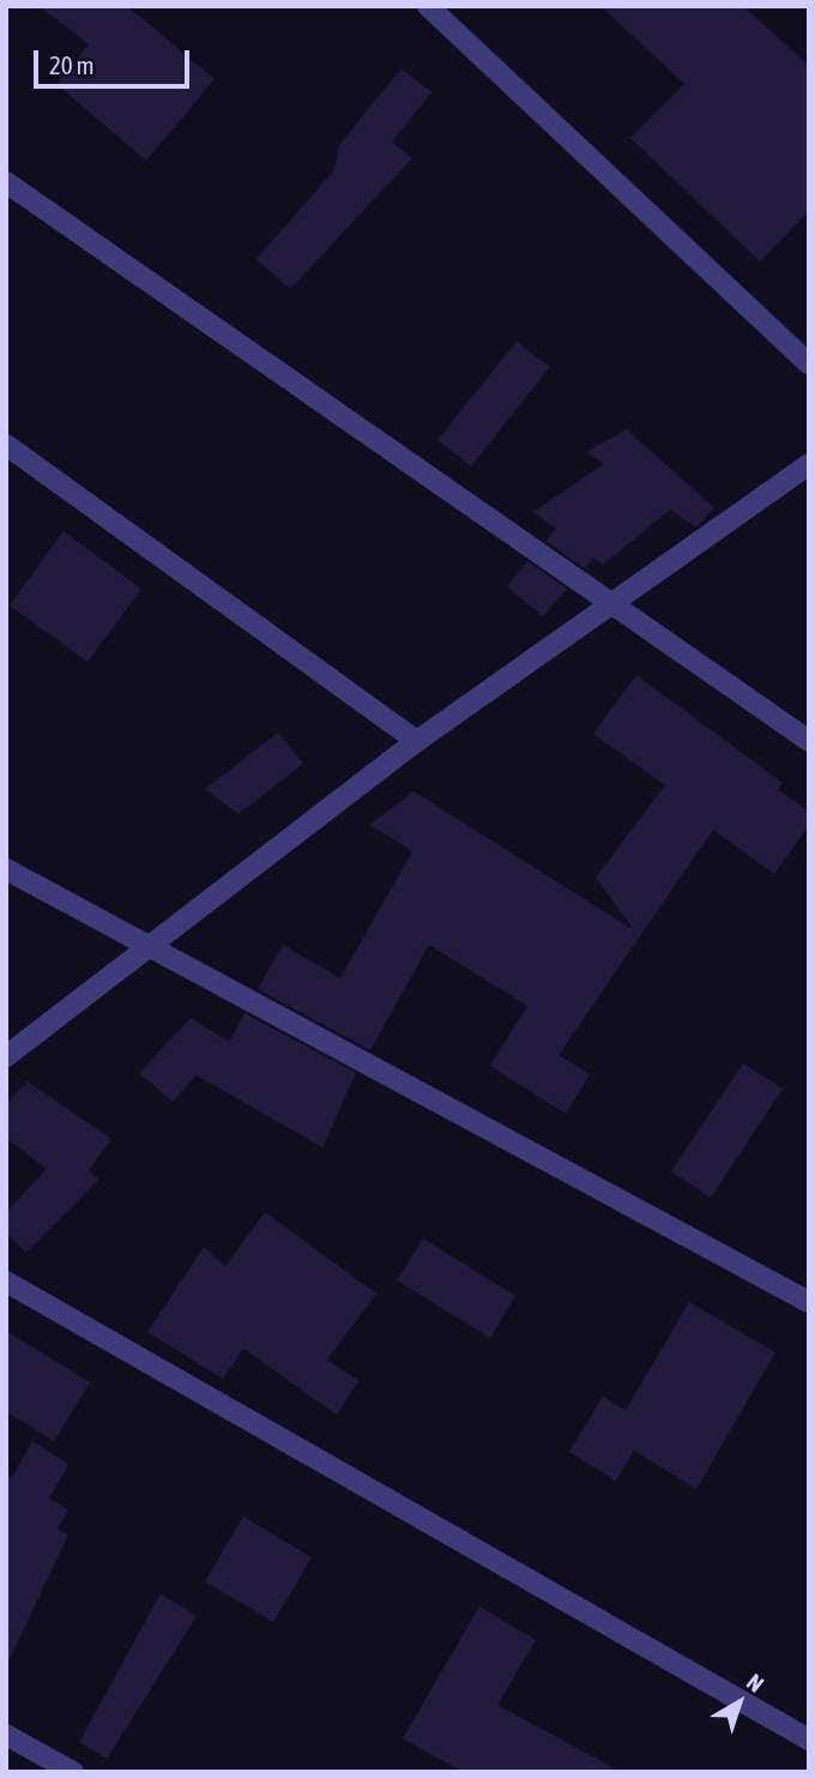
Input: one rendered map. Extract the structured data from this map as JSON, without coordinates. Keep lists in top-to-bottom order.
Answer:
{
  "scale_bar": "20 m",
  "north": "top right"
}
